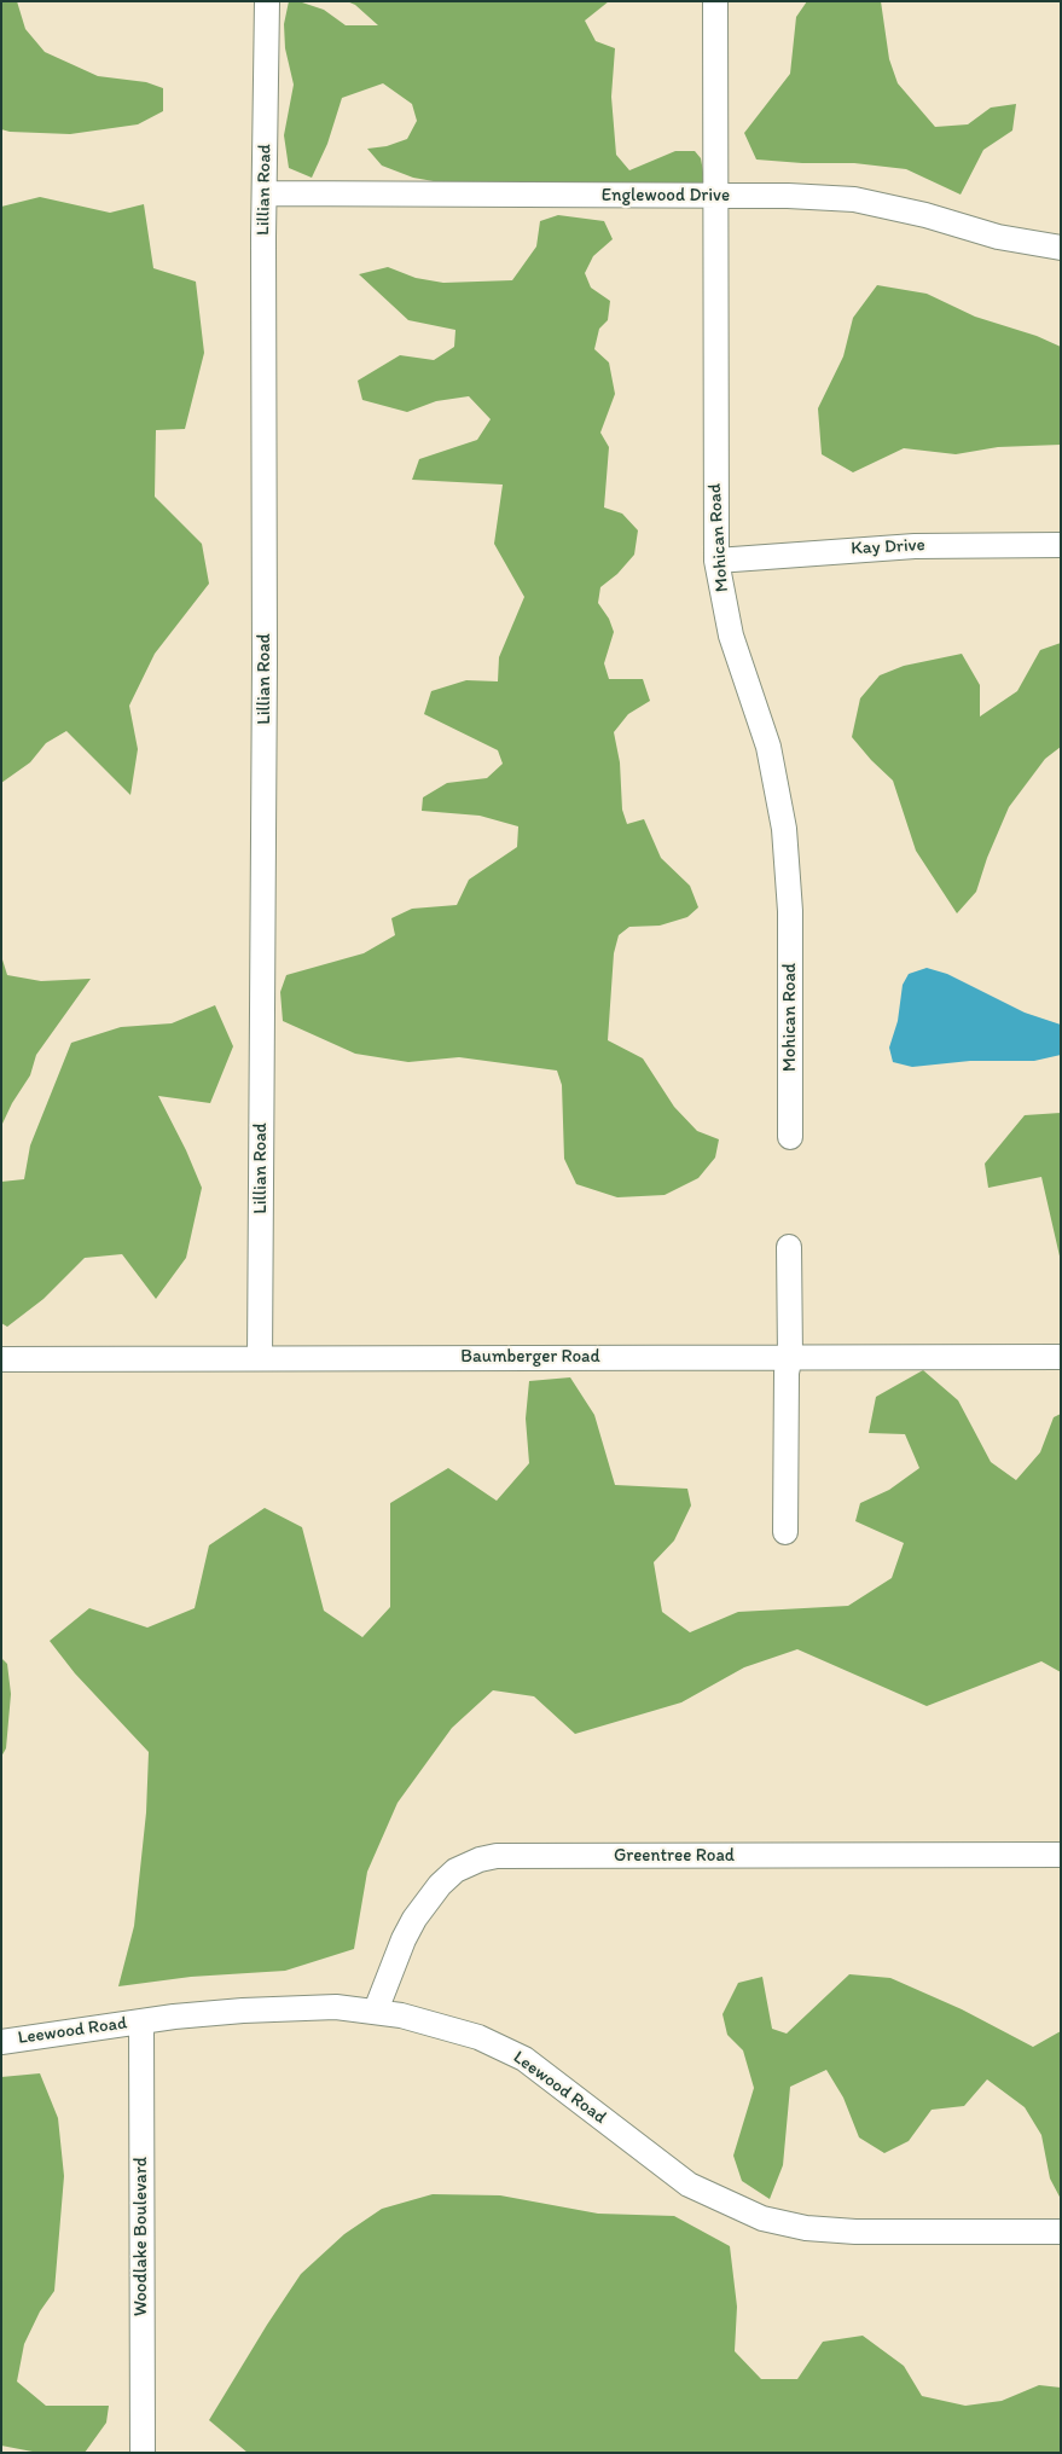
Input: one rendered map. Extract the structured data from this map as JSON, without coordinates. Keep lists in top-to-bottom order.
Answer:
{
  "streets": {
    "street": [
      "Lillian Road",
      "Englewood Drive",
      "Mohican Road",
      "Kay Drive",
      "Baumberger Road",
      "Greentree Road",
      "Leewood Road",
      "Woodlake Boulevard"
    ]
  },
  "crossings": [
    ["Lillian Road", "Englewood Drive"],
    ["Lillian Road", "Baumberger Road"],
    ["Englewood Drive", "Mohican Road"],
    ["Mohican Road", "Kay Drive"],
    ["Greentree Road", "Leewood Road"],
    ["Leewood Road", "Woodlake Boulevard"]
  ]
}
